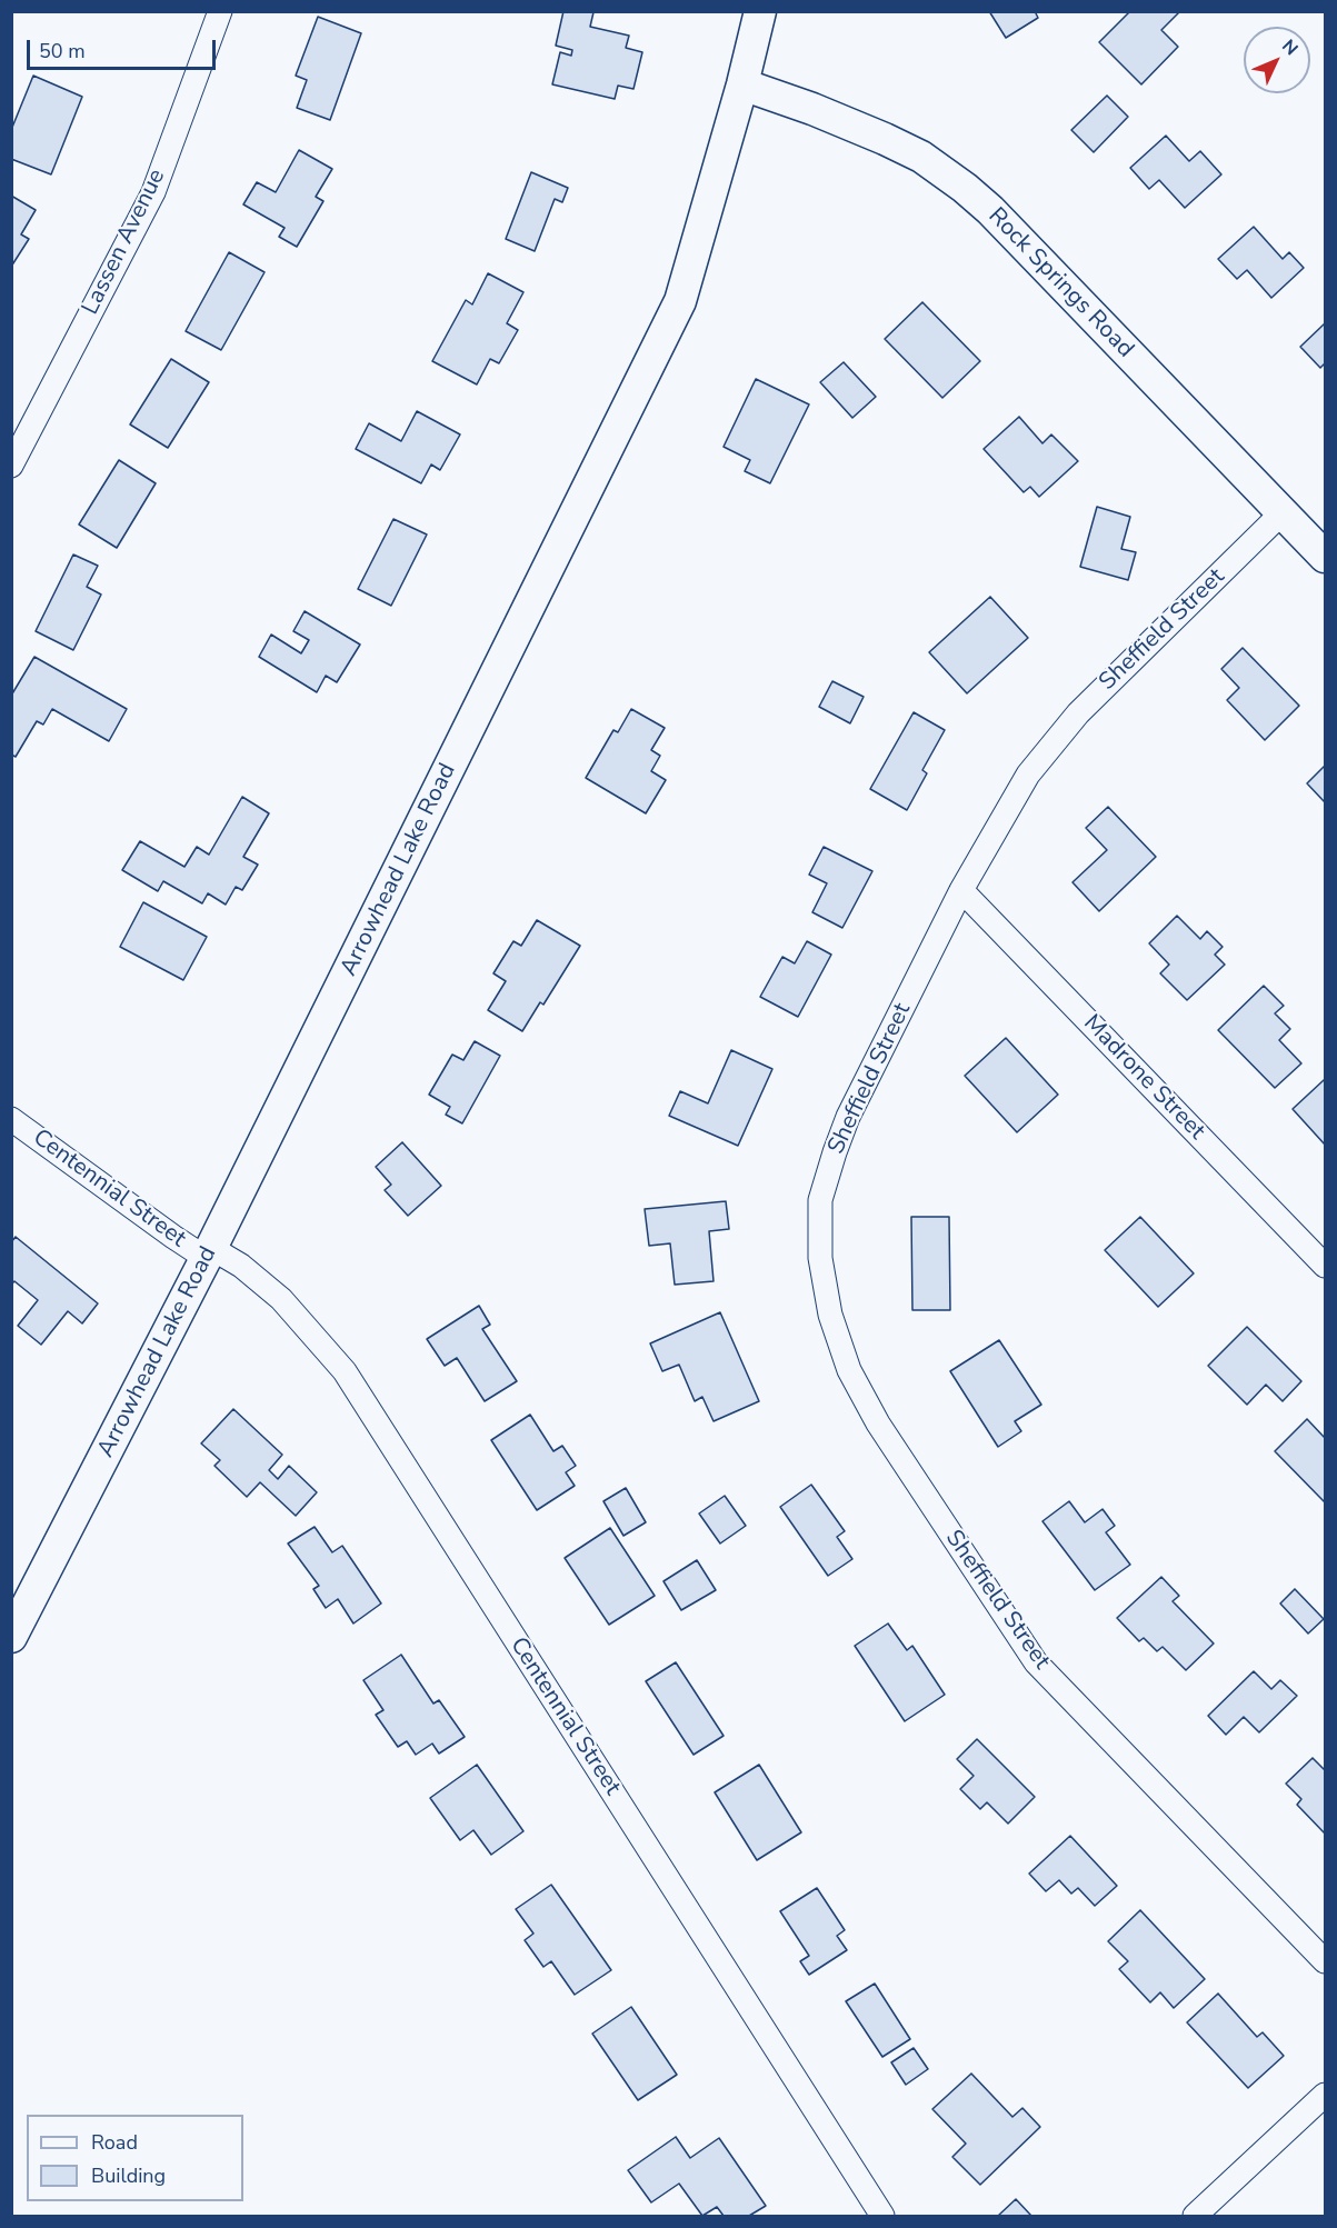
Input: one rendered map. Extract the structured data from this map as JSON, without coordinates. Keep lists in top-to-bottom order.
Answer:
{
  "streets": {
    "main road": ["Rock Springs Road", "Arrowhead Lake Road"],
    "street": [
      "Lassen Avenue",
      "Sheffield Street",
      "Madrone Street",
      "Centennial Street"
    ]
  },
  "crossings": [
    ["Rock Springs Road", "Sheffield Street"],
    ["Rock Springs Road", "Arrowhead Lake Road"],
    ["Sheffield Street", "Madrone Street"],
    ["Arrowhead Lake Road", "Centennial Street"]
  ],
  "legend": ["Road", "Building"],
  "scale_bar": "50 m",
  "north": "top right"
}
